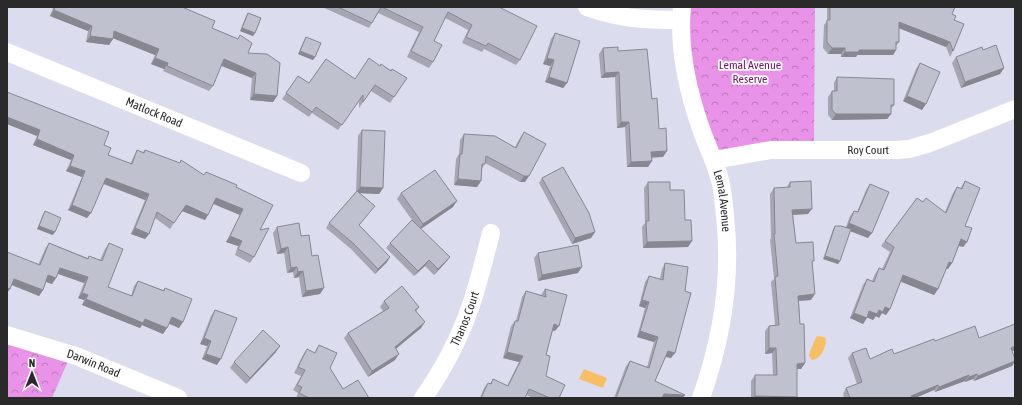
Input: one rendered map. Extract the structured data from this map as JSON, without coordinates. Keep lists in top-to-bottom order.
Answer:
{
  "streets": {
    "street": [
      "Matlock Road",
      "Roy Court",
      "Lemal Avenue",
      "Thanos Court",
      "Darwin Road"
    ]
  },
  "crossings": [
    ["Roy Court", "Lemal Avenue"]
  ],
  "parks": ["Lemal Avenue Reserve"],
  "north": "top"
}
